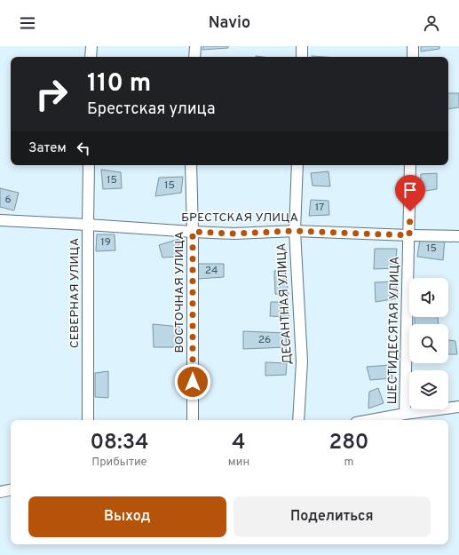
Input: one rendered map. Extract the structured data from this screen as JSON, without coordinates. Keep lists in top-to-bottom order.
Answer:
{
  "streets": {
    "street": [
      "БРЕСТСКАЯ УЛИЦА",
      "ВОСТОЧНАЯ УЛИЦА",
      "СЕВЕРНАЯ УЛИЦА",
      "ДЕСАНТНАЯ УЛИЦА",
      "ШЕСТИДЕСЯТАЯ УЛИЦА"
    ]
  },
  "crossings": [
    ["БРЕСТСКАЯ УЛИЦА", "ВОСТОЧНАЯ УЛИЦА"],
    ["БРЕСТСКАЯ УЛИЦА", "СЕВЕРНАЯ УЛИЦА"],
    ["БРЕСТСКАЯ УЛИЦА", "ДЕСАНТНАЯ УЛИЦА"],
    ["БРЕСТСКАЯ УЛИЦА", "ШЕСТИДЕСЯТАЯ УЛИЦА"]
  ],
  "house_numbers": [
    "15",
    "15",
    "6",
    "17",
    "19",
    "15",
    "24",
    "26"
  ],
  "page": {
    "header": "Navio",
    "turn": ["110 m", "Брестская улица"],
    "then": "Затем",
    "eta": [
      "08:34",
      "Прибытие",
      "4",
      "мин",
      "280",
      "m"
    ],
    "buttons": ["Выход", "Поделиться"]
  }
}
